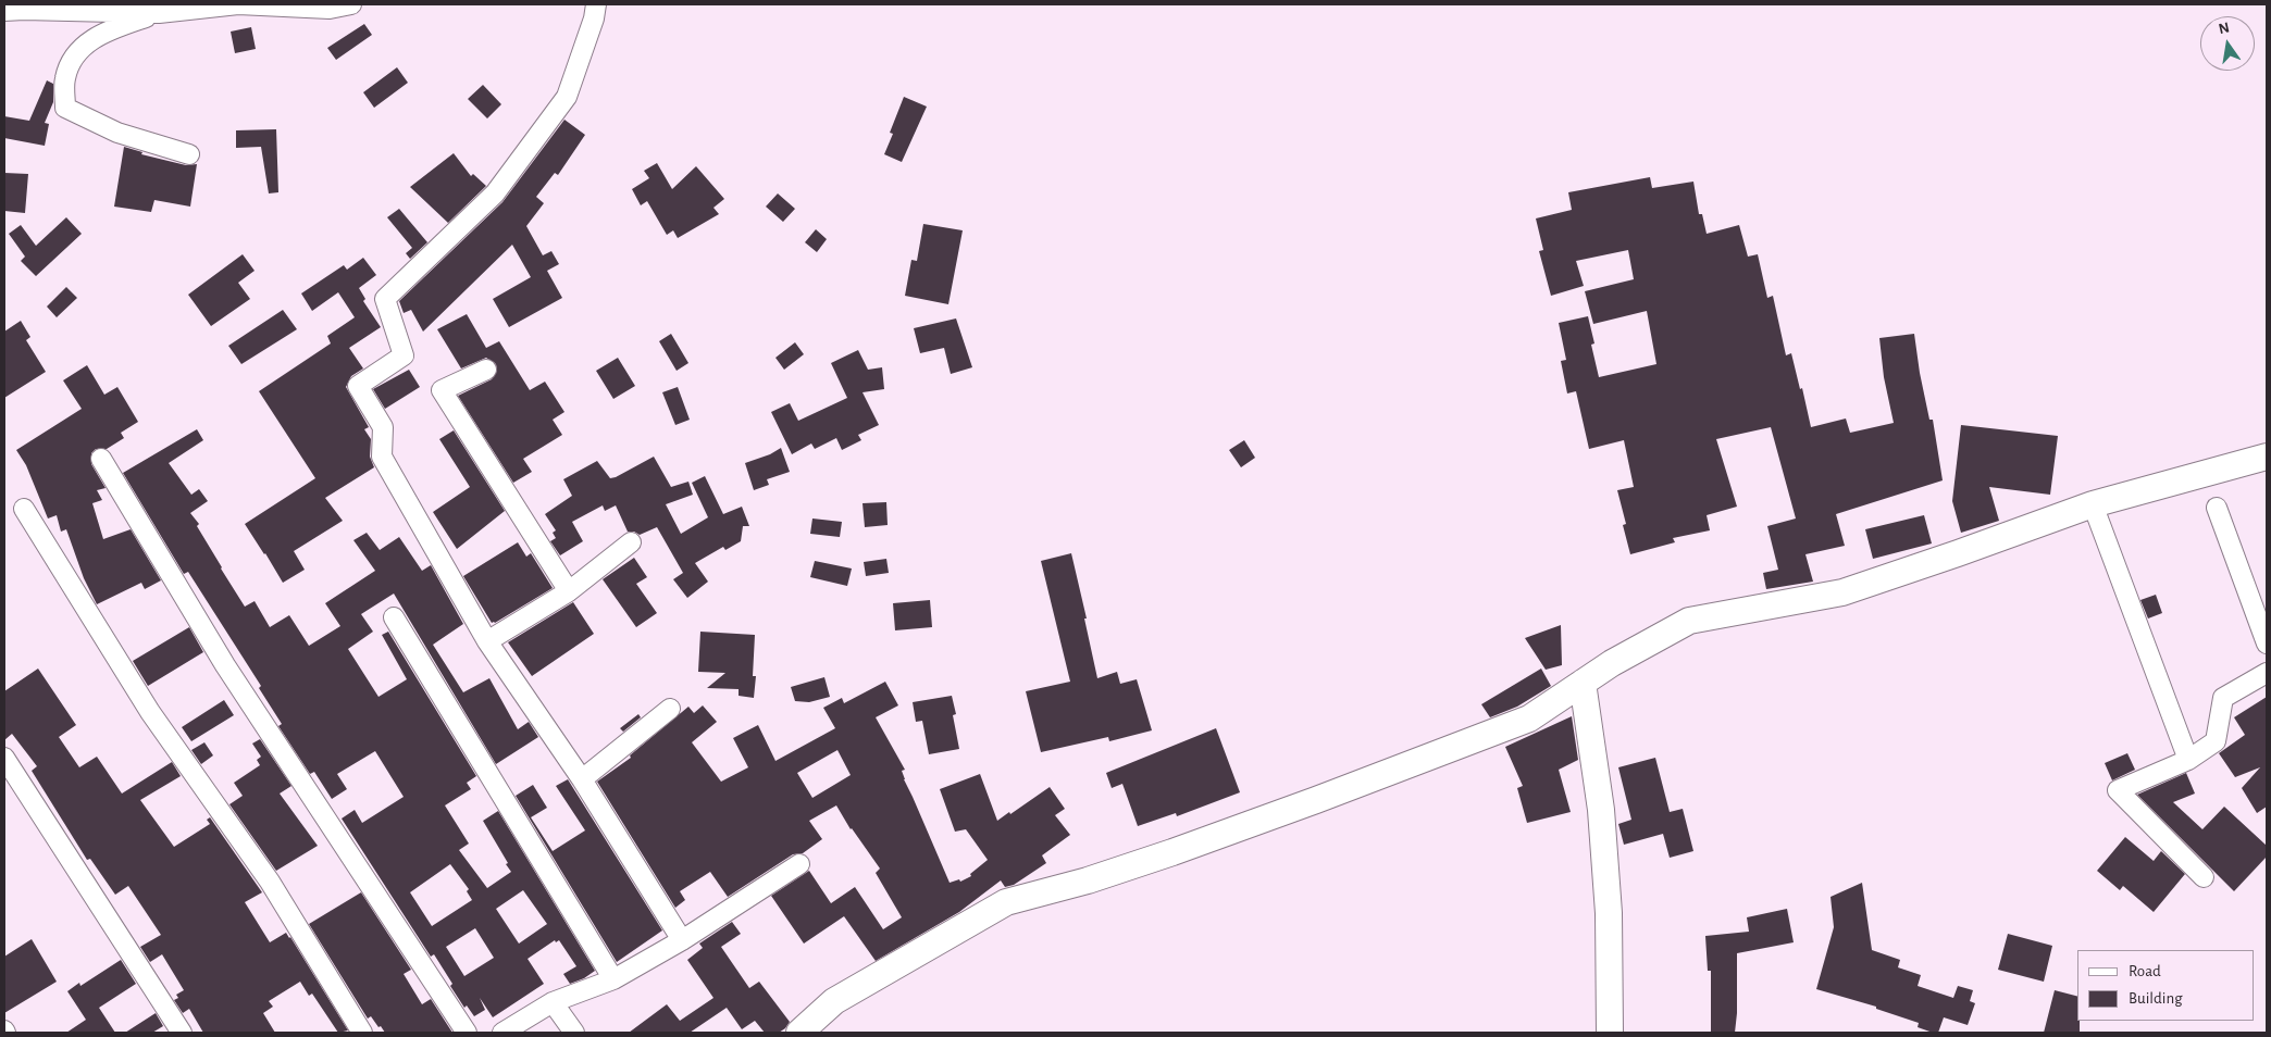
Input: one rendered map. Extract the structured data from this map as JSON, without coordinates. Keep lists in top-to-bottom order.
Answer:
{
  "legend": ["Road", "Building"],
  "north": "top"
}
